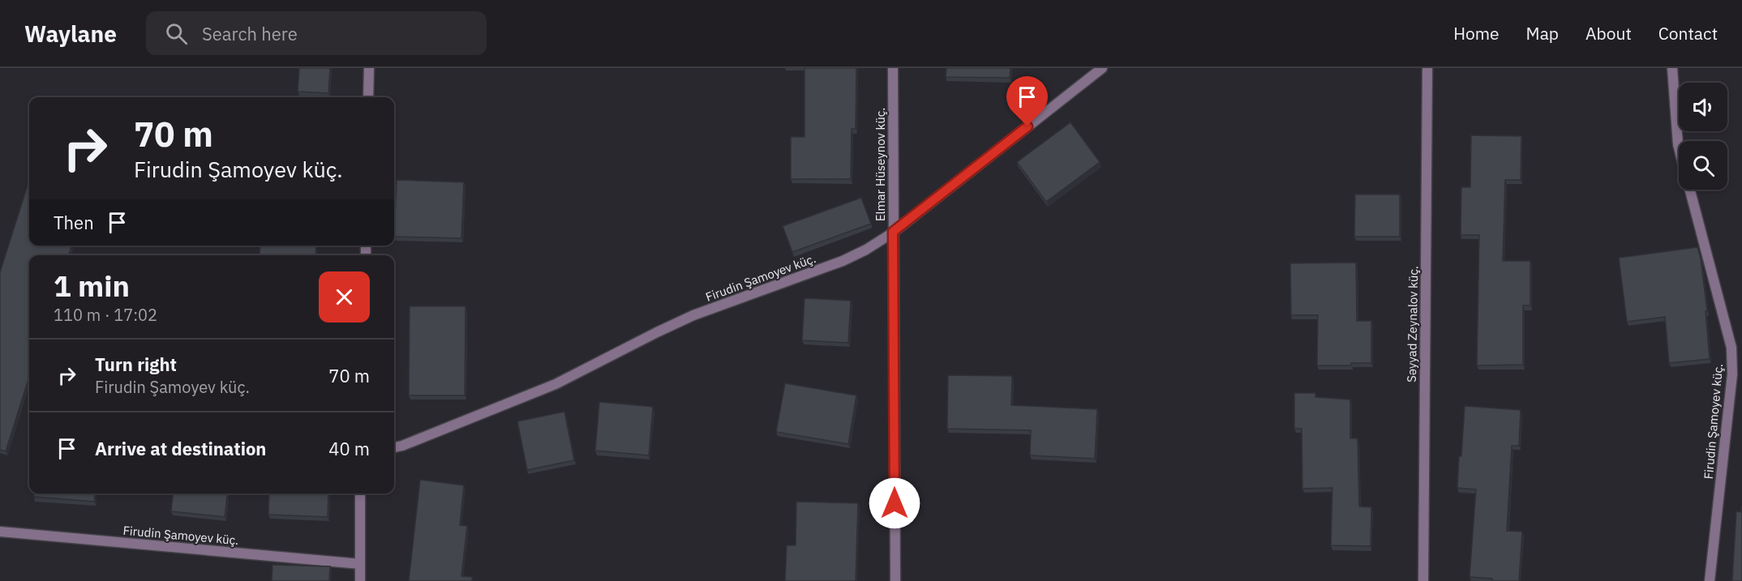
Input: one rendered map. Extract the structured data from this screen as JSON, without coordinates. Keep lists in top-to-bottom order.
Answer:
{
  "streets": {
    "street": ["Elmar Hüseynov küç.", "Firudin Şamoyev küç.", "Səyyad Zeynalov küç."]
  },
  "crossings": [
    ["Elmar Hüseynov küç.", "Firudin Şamoyev küç."]
  ],
  "page": {
    "header": "Waylane",
    "search": "Search here",
    "nav": [
      "Home",
      "Map",
      "About",
      "Contact"
    ],
    "turn": ["70 m", "Firudin Şamoyev küç."],
    "then": "Then",
    "heading": ["1 min", "110 m · 17:02"],
    "list": [
      {
        "name": "Turn right",
        "note": "Firudin Şamoyev küç.",
        "value": "70 m"
      },
      {
        "name": "Arrive at destination",
        "value": "40 m"
      }
    ]
  }
}
